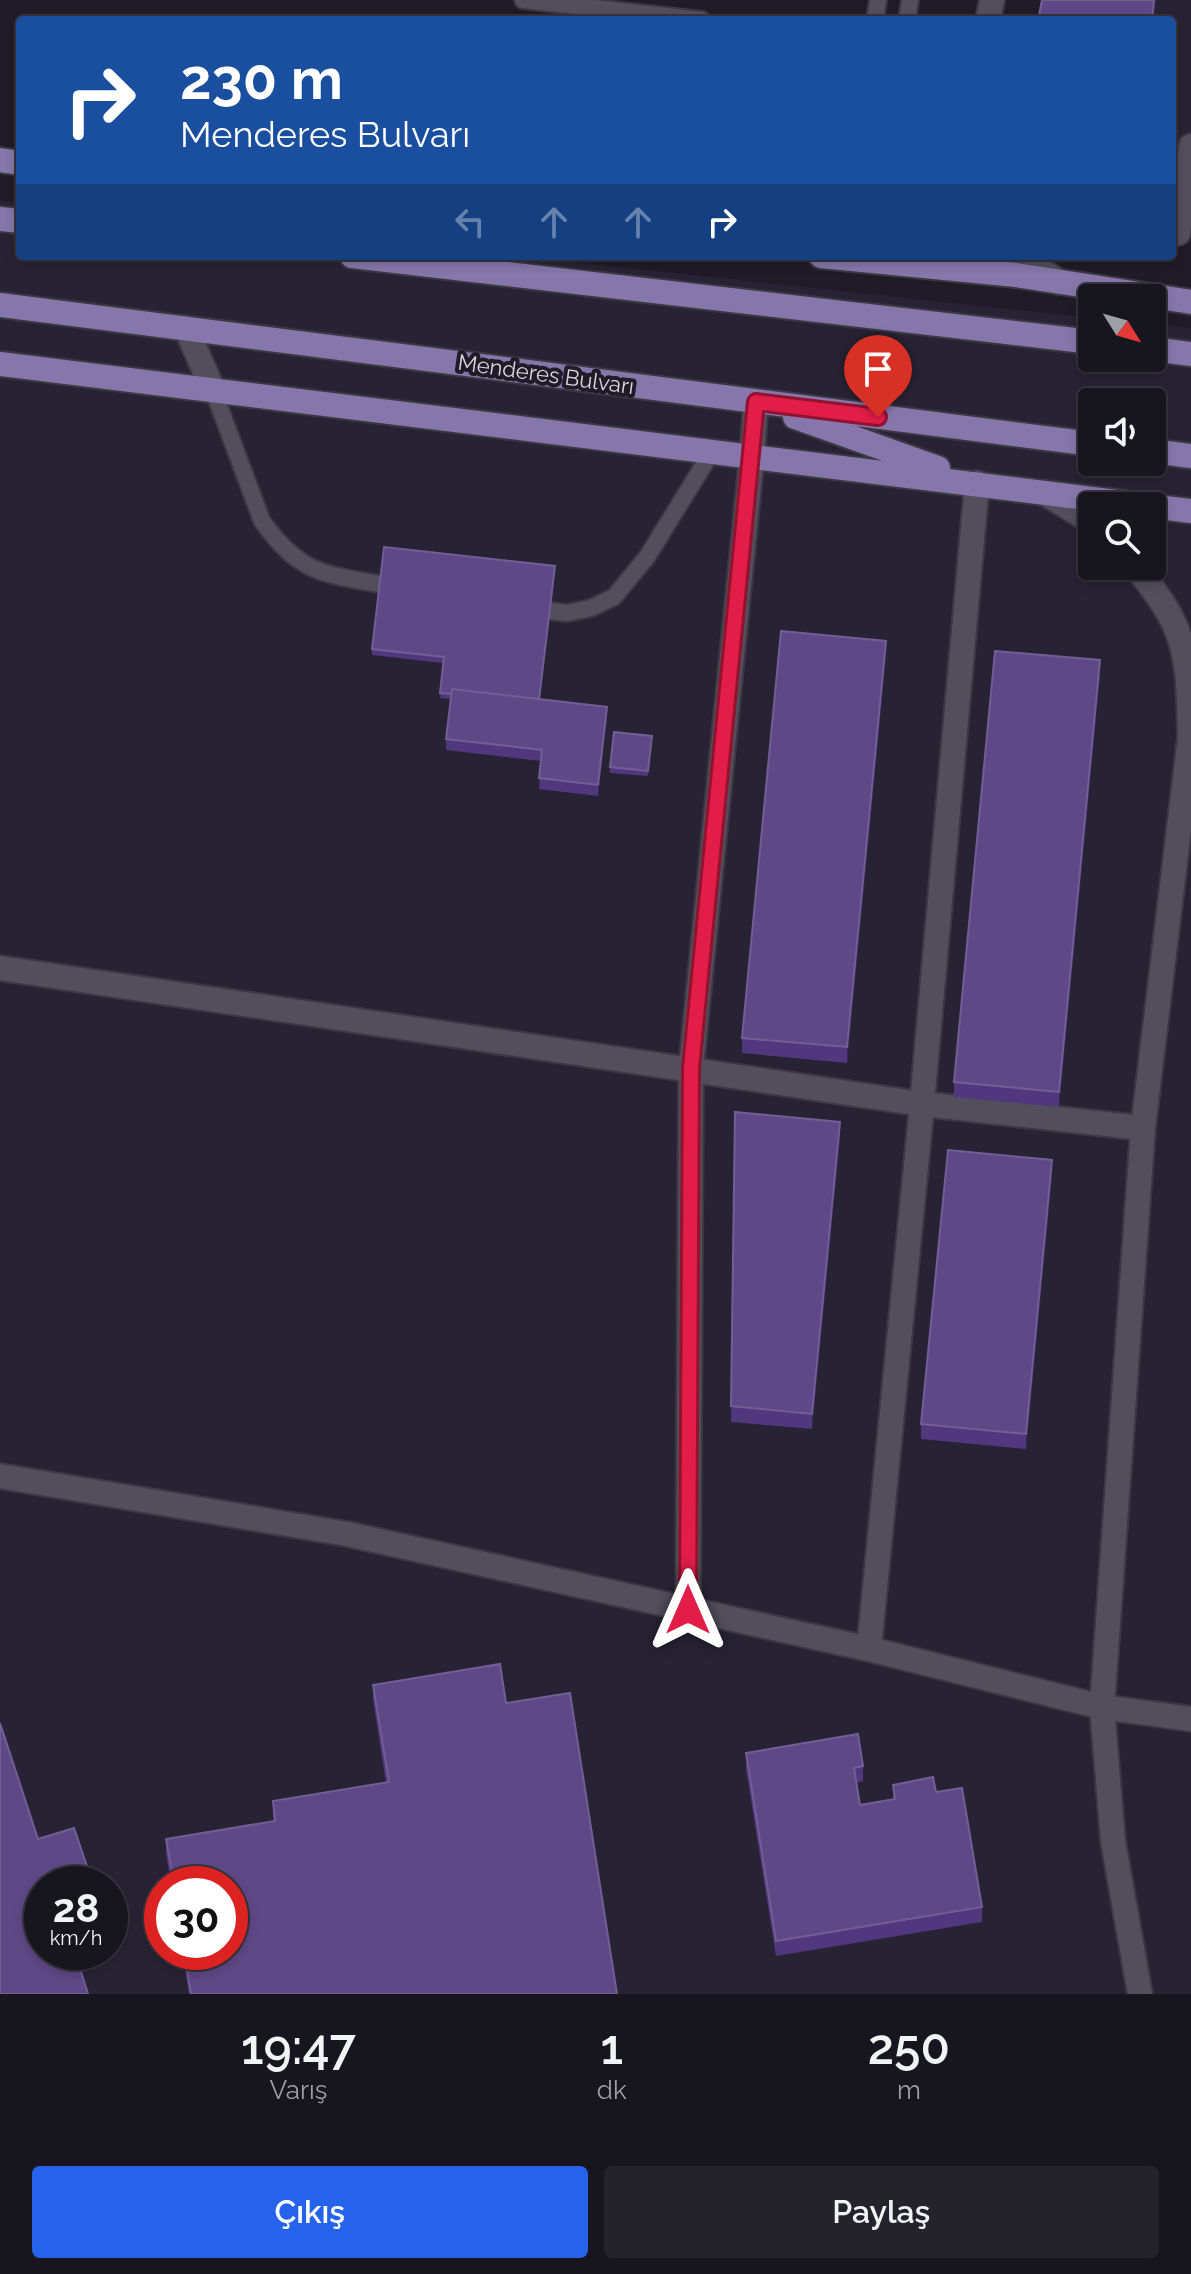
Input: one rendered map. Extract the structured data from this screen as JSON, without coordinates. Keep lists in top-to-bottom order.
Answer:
{
  "streets": {
    "main road": ["Menderes Bulvarı"]
  },
  "north": "bottom right",
  "page": {
    "turn": ["230 m", "Menderes Bulvarı"],
    "speed": "28 km/h",
    "limit": "30",
    "eta": [
      "19:47",
      "Varış",
      "1",
      "dk",
      "250",
      "m"
    ],
    "buttons": ["Çıkış", "Paylaş"]
  }
}
